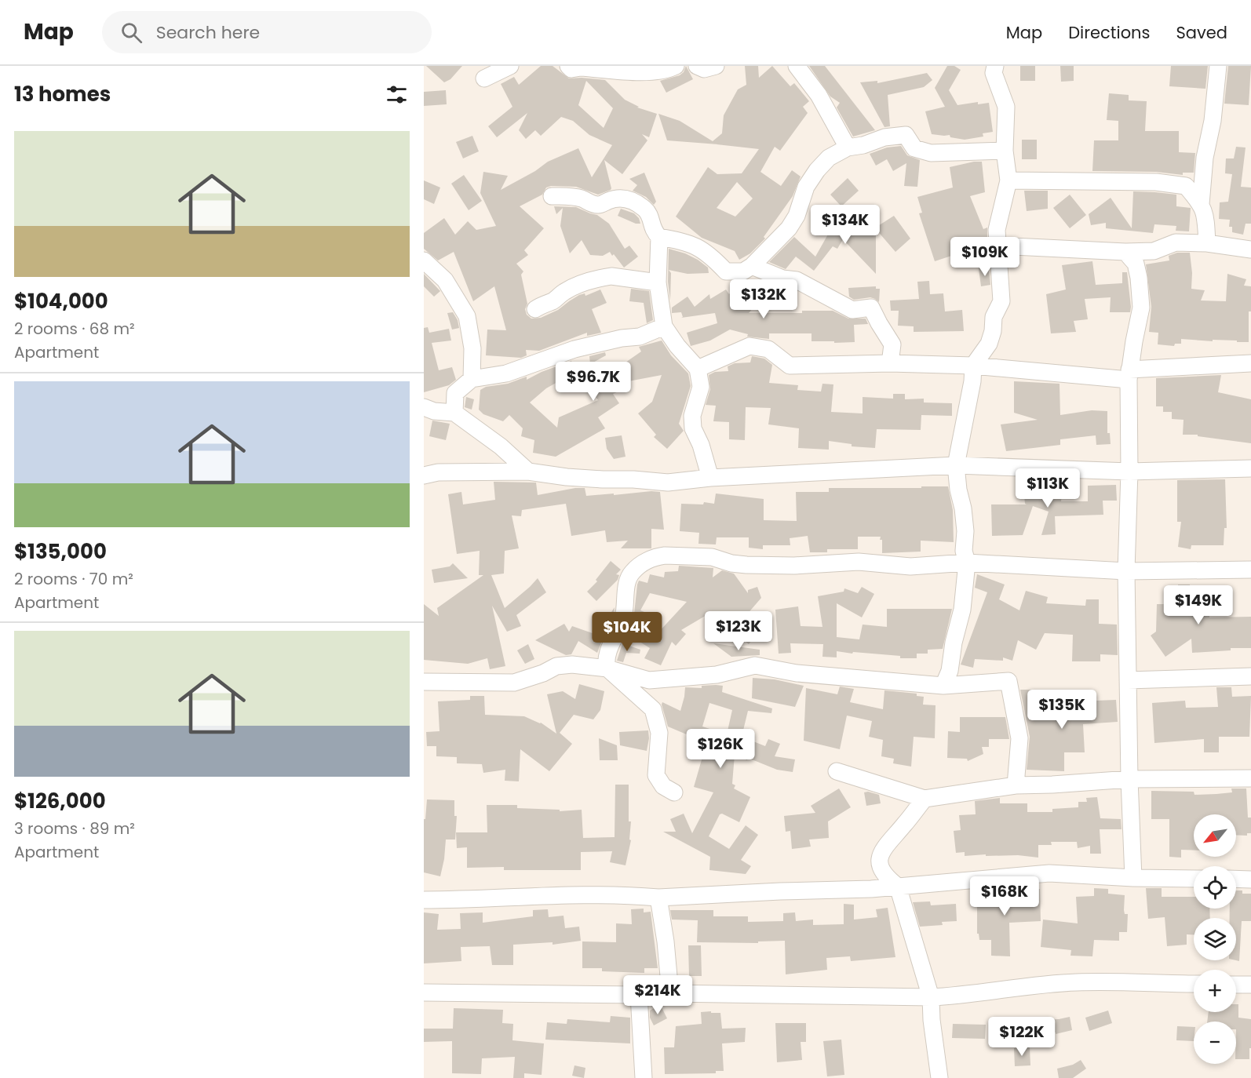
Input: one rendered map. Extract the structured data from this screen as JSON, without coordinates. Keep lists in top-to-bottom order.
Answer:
{
  "north": "bottom left",
  "page": {
    "header": "Map",
    "search": "Search here",
    "nav": ["Map", "Directions", "Saved"],
    "heading": "13 homes",
    "list": [
      {
        "name": "$104,000",
        "note": "2 rooms · 68 m² · Apartment"
      },
      {
        "name": "$135,000",
        "note": "2 rooms · 70 m² · Apartment"
      },
      {
        "name": "$126,000",
        "note": "3 rooms · 89 m² · Apartment"
      }
    ],
    "price": [
      "$134K",
      "$109K",
      "$132K",
      "$96.7K",
      "$113K",
      "$149K",
      "$123K",
      "$104K",
      "$135K",
      "$126K",
      "$168K",
      "$214K",
      "$122K"
    ],
    "map_buttons": ["+", "−"]
  }
}
